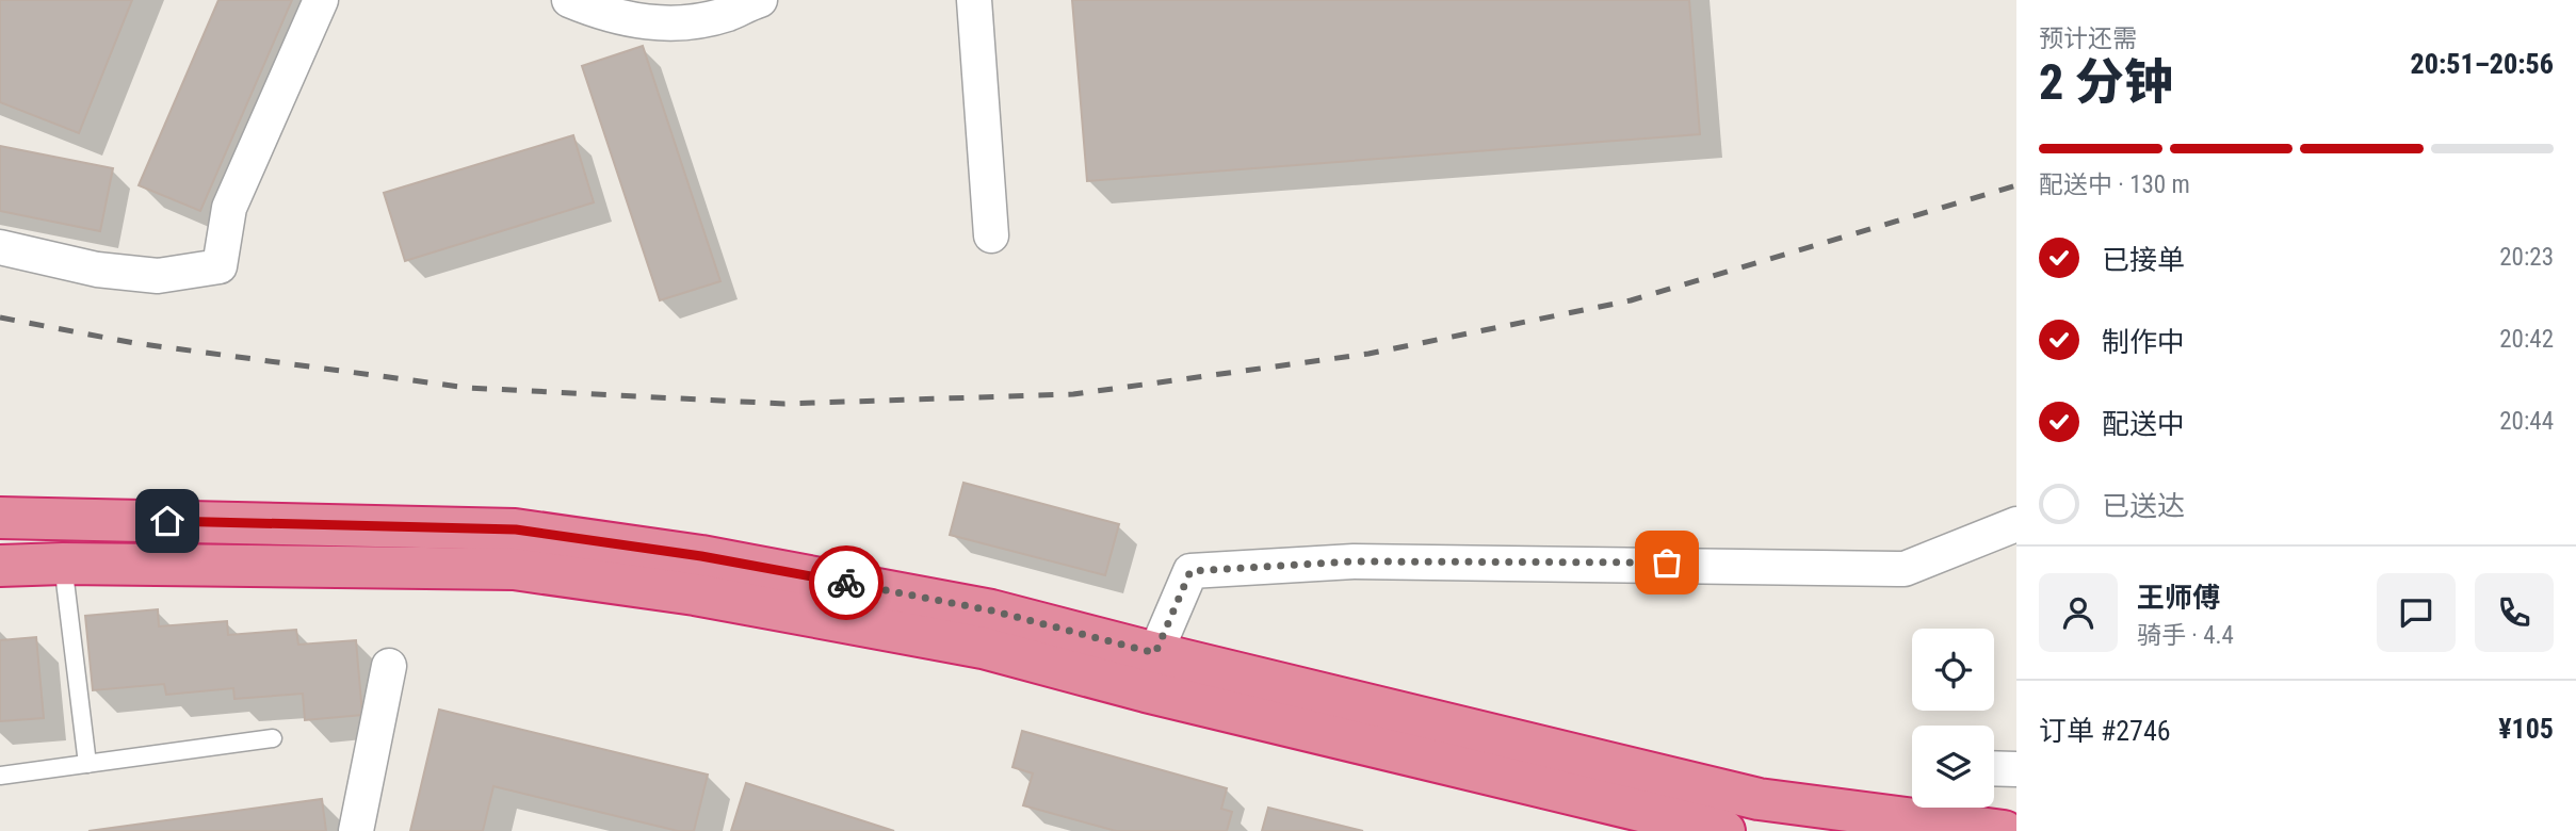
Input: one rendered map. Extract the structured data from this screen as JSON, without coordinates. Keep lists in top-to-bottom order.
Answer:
{
  "page": {
    "heading": ["2 分钟", "预计还需", "20:51–20:56"],
    "panel": [
      "王师傅",
      "骑手 · 4.4",
      "订单 #2746",
      "¥105"
    ],
    "bar": "配送中 · 130 m",
    "list": [
      ["已接单", "20:23"],
      ["制作中", "20:42"],
      ["配送中", "20:44"],
      "已送达"
    ]
  }
}
